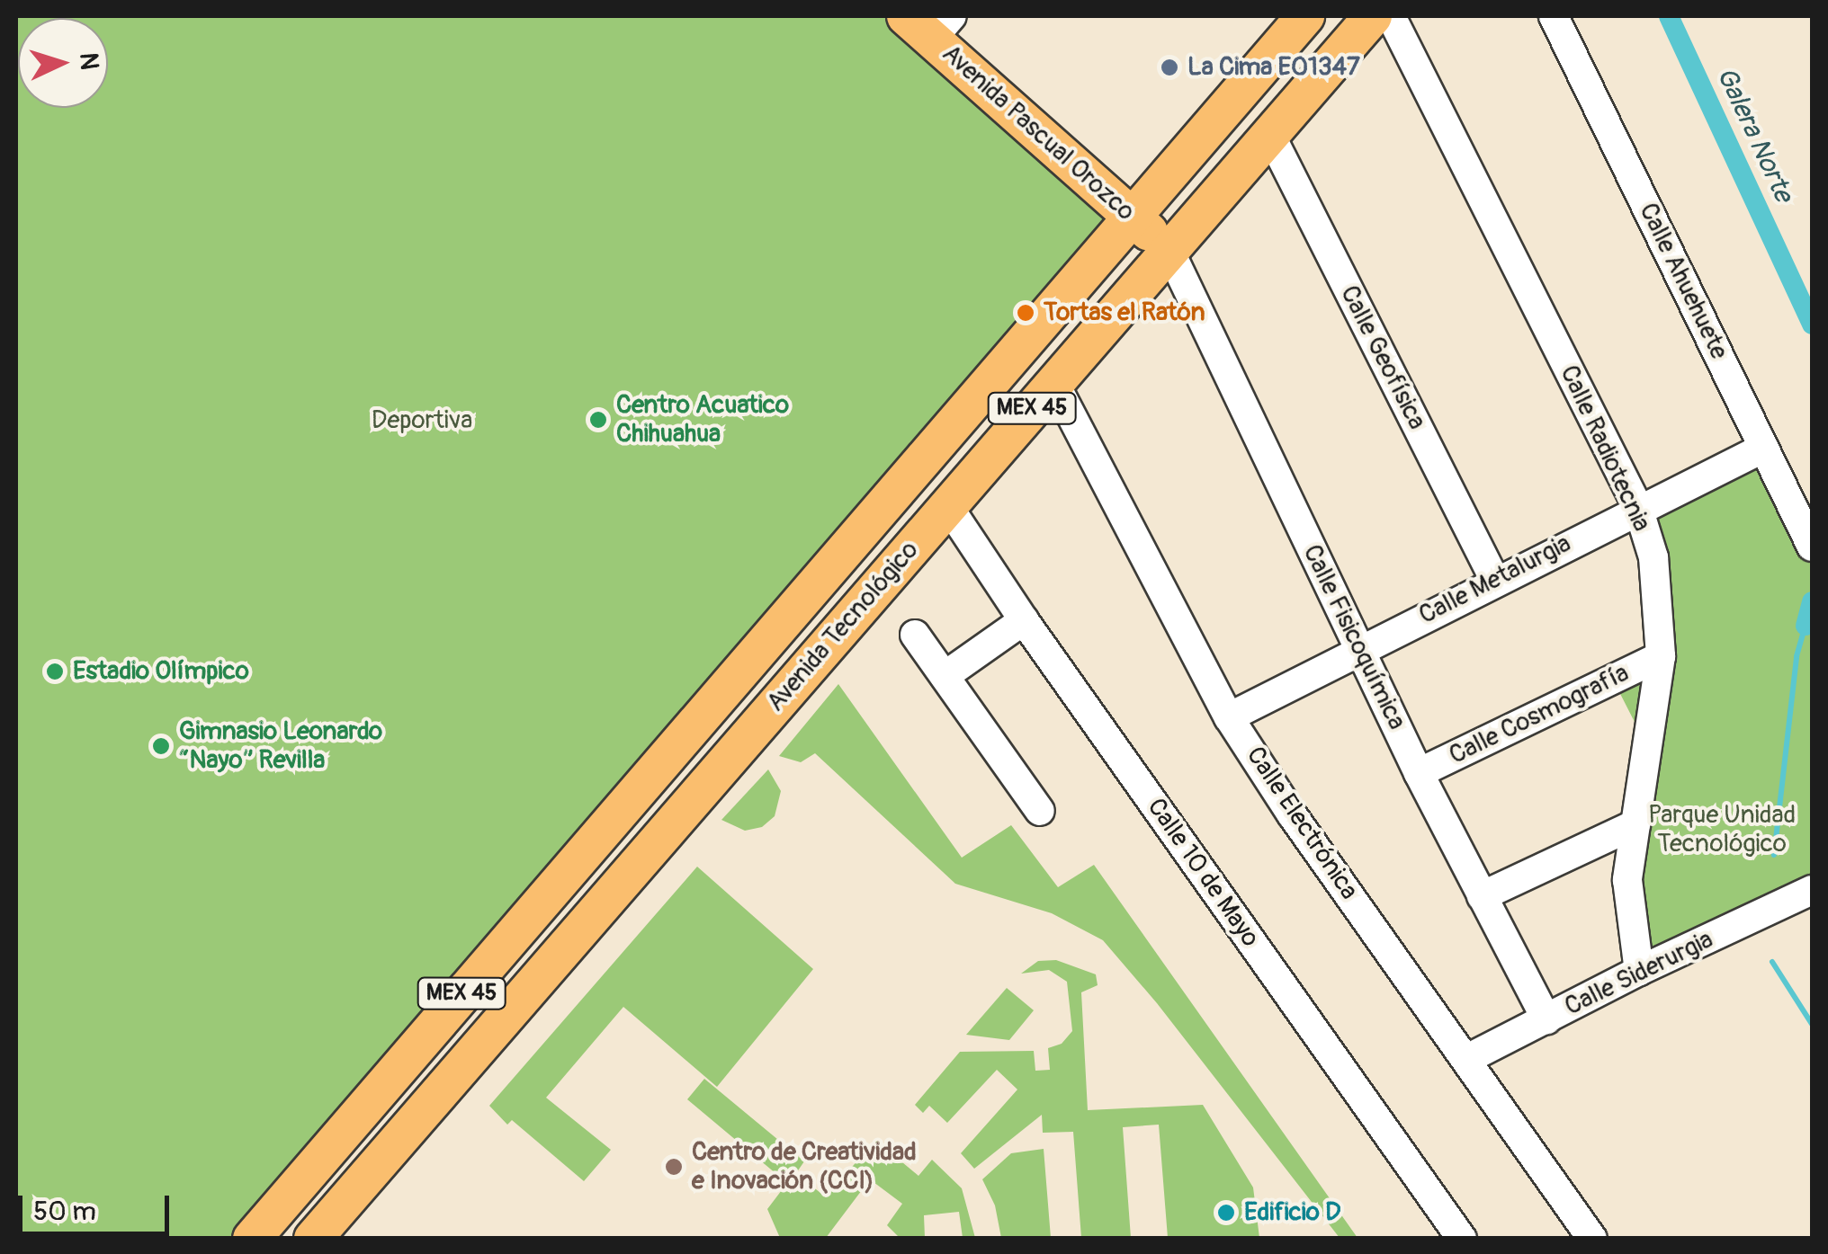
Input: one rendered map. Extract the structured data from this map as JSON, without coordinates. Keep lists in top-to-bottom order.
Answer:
{
  "streets": {
    "main road": ["Avenida Pascual Orozco", "MEX 45", "Avenida Tecnológico"],
    "street": [
      "Calle Ahuehuete",
      "Calle Geofísica",
      "Calle Radiotecnia",
      "Calle Metalurgia",
      "Calle Fisicoquímica",
      "Calle Cosmografía",
      "Calle Electrónica",
      "Calle 10 de Mayo",
      "Calle Siderurgia"
    ]
  },
  "crossings": [
    ["Avenida Pascual Orozco", "Avenida Tecnológico"],
    ["Avenida Pascual Orozco", "Calle Fisicoquímica"],
    ["Calle Ahuehuete", "Calle Metalurgia"],
    ["Calle Geofísica", "Calle Metalurgia"],
    ["Calle Geofísica", "Avenida Tecnológico"],
    ["Calle Radiotecnia", "Calle Metalurgia"],
    ["Calle Radiotecnia", "Calle Cosmografía"],
    ["Calle Radiotecnia", "Calle Siderurgia"],
    ["Calle Metalurgia", "Calle Fisicoquímica"],
    ["Calle Metalurgia", "Calle Electrónica"],
    ["Avenida Tecnológico", "Calle Fisicoquímica"],
    ["Avenida Tecnológico", "Calle Electrónica"],
    ["Avenida Tecnológico", "Calle 10 de Mayo"],
    ["Calle Fisicoquímica", "Calle Cosmografía"],
    ["Calle Fisicoquímica", "Calle Siderurgia"],
    ["Calle Electrónica", "Calle Siderurgia"]
  ],
  "water": ["Galera Norte"],
  "parks": ["Deportiva", "Parque Unidad Tecnológico"],
  "places": [
    "La Cima E01347",
    "Tortas el Ratón",
    "Centro Acuatico Chihuahua",
    "Estadio Olímpico",
    "Gimnasio Leonardo “Nayo” Revilla",
    "Centro de Creatividad e Inovación (CCI)",
    "Edificio D"
  ],
  "scale_bar": "50 m",
  "north": "right"
}
